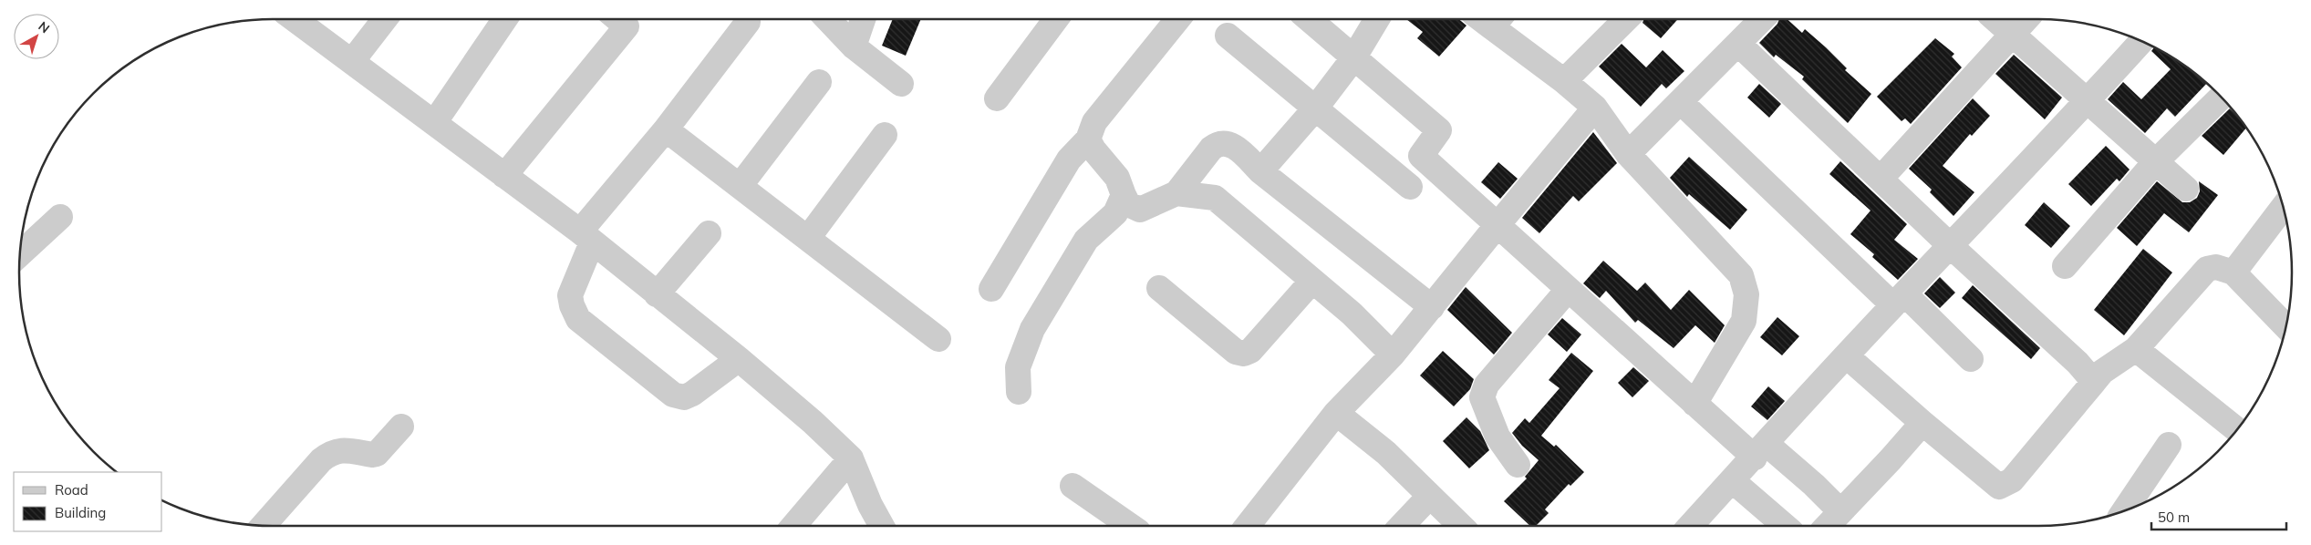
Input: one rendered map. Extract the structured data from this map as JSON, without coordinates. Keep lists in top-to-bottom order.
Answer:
{
  "legend": ["Road", "Building"],
  "scale_bar": "50 m",
  "north": "top right"
}
